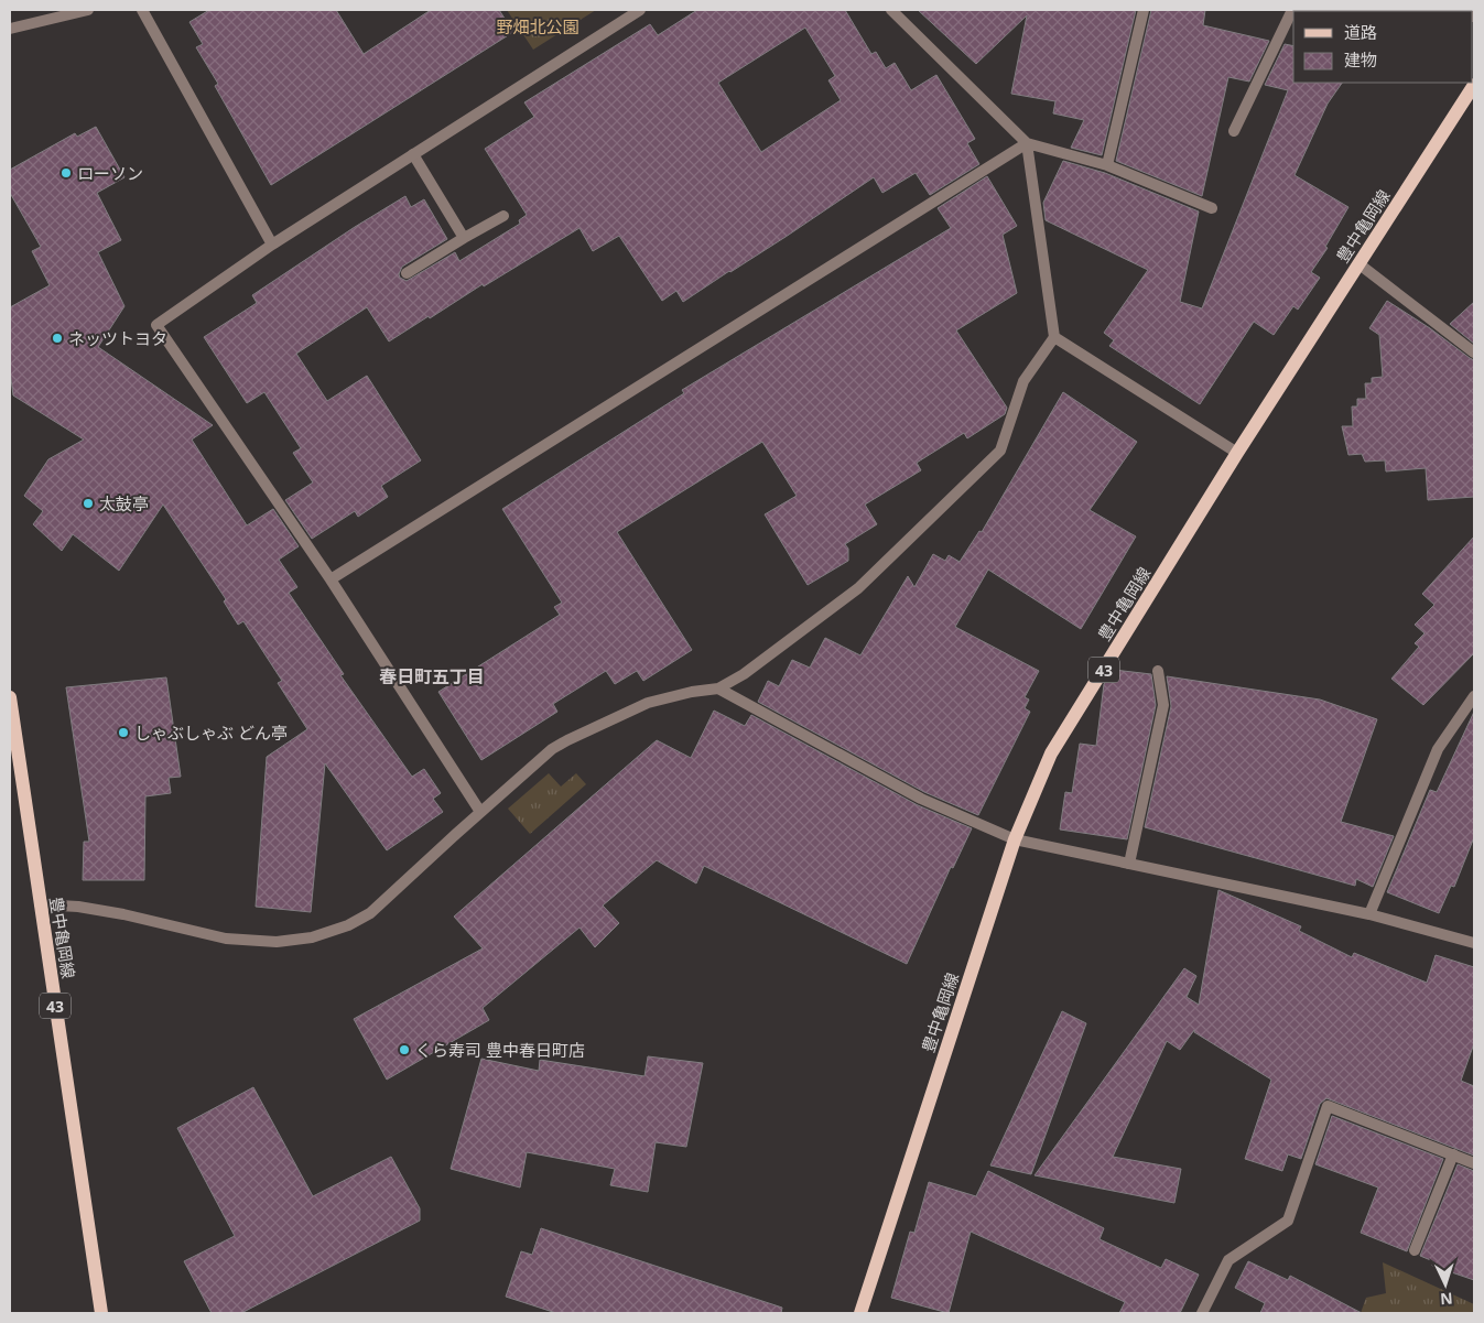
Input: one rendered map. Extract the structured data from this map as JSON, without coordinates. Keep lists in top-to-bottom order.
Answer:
{
  "streets": {
    "main road": ["豊中亀岡線", "43"]
  },
  "districts": ["春日町五丁目"],
  "parks": ["野畑北公園"],
  "places": [
    "ローソン",
    "ネッツトヨタ",
    "太鼓亭",
    "しゃぶしゃぶ どん亭",
    "くら寿司 豊中春日町店"
  ],
  "legend": ["道路", "建物"],
  "north": "bottom"
}
